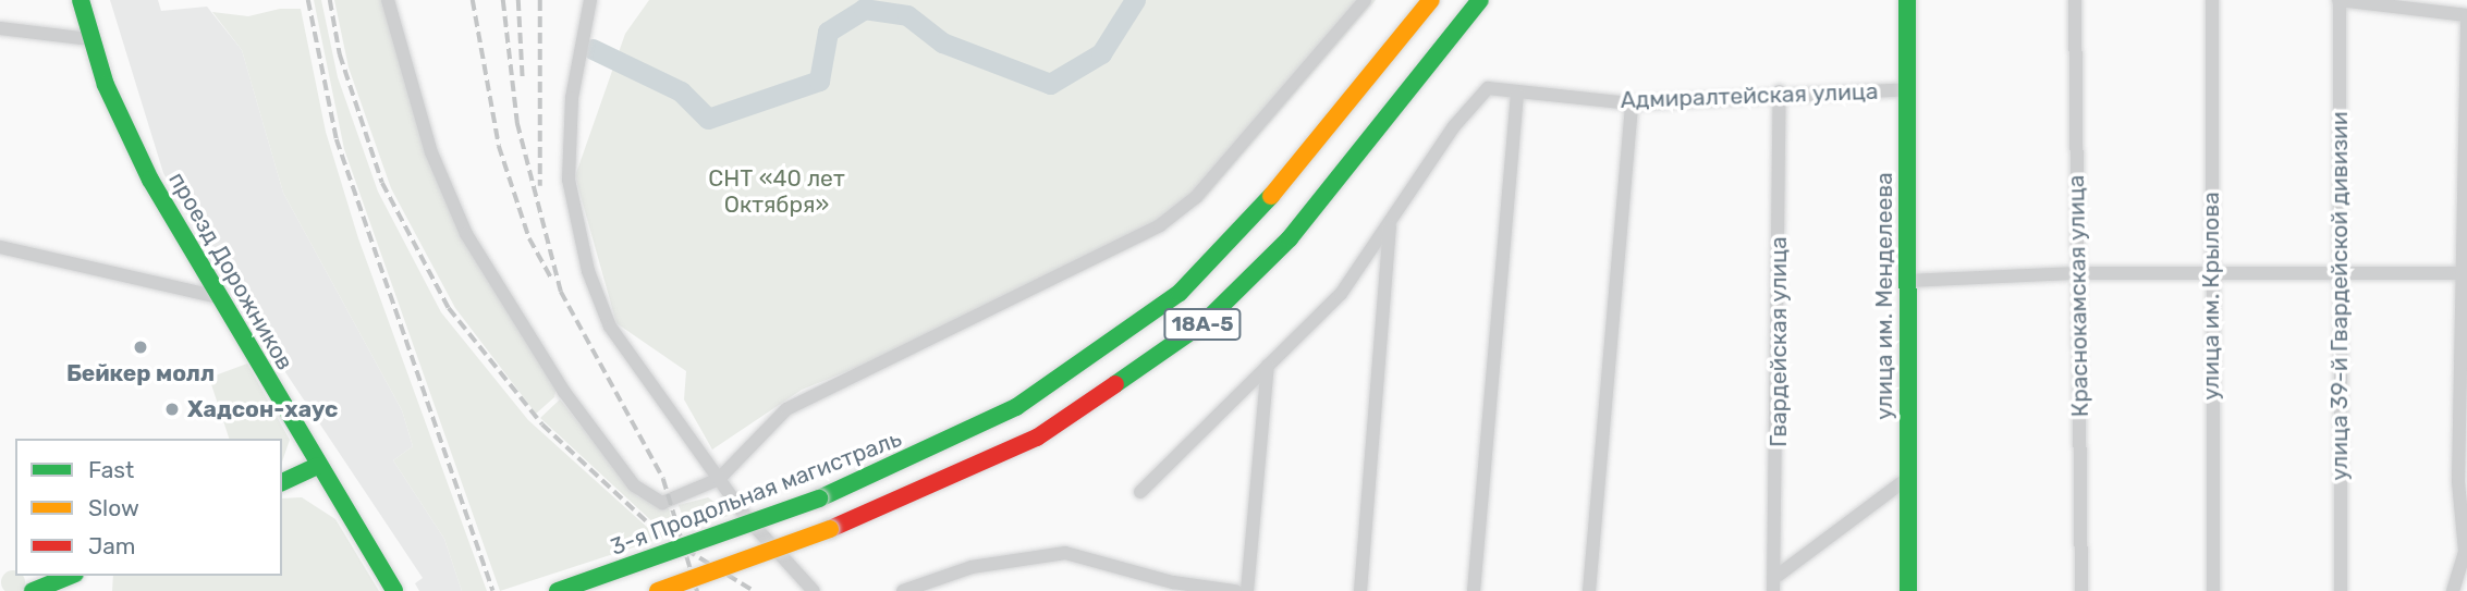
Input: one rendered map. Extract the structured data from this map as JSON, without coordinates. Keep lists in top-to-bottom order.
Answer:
{
  "streets": {
    "main road": [
      "проезд Дорожников",
      "улица им. Менделеева",
      "18А-5",
      "3-я Продольная магистраль"
    ],
    "street": [
      "Адмиралтейская улица",
      "Краснокамская улица",
      "улица им. Крылова",
      "улица 39-й Гвардейской дивизии",
      "Гвардейская улица"
    ]
  },
  "crossings": [
    ["Адмиралтейская улица", "улица им. Менделеева"],
    ["Адмиралтейская улица", "Гвардейская улица"]
  ],
  "parks": ["СНТ «40 лет Октября»"],
  "places": ["Бейкер молл", "Хадсон-хаус"],
  "legend": ["Fast", "Slow", "Jam"]
}
